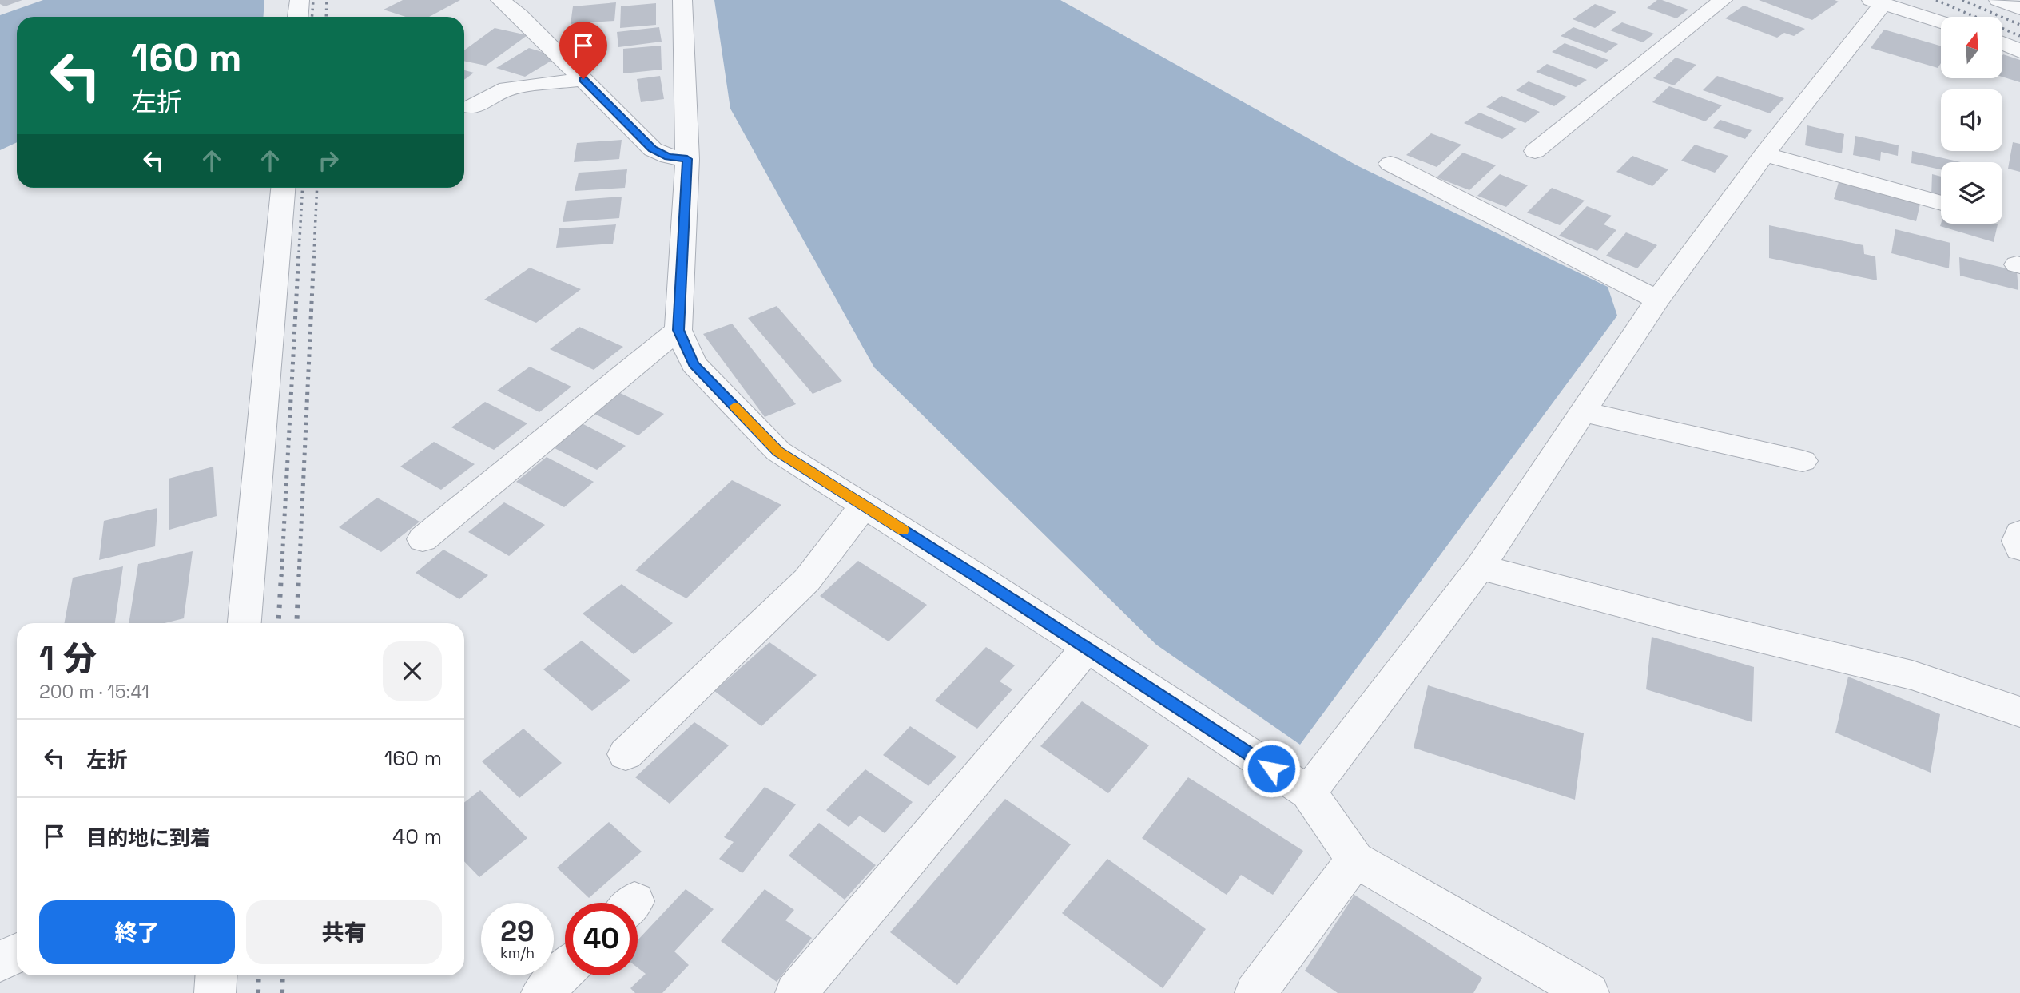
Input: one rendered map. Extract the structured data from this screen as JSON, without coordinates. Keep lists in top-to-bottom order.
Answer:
{
  "north": "top",
  "page": {
    "turn": ["160 m", "左折"],
    "heading": ["1 分", "200 m · 15:41"],
    "list": [
      {
        "name": "左折",
        "value": "160 m"
      },
      {
        "name": "目的地に到着",
        "value": "40 m"
      }
    ],
    "buttons": ["終了", "共有"],
    "speed": "29 km/h",
    "limit": "40"
  }
}
